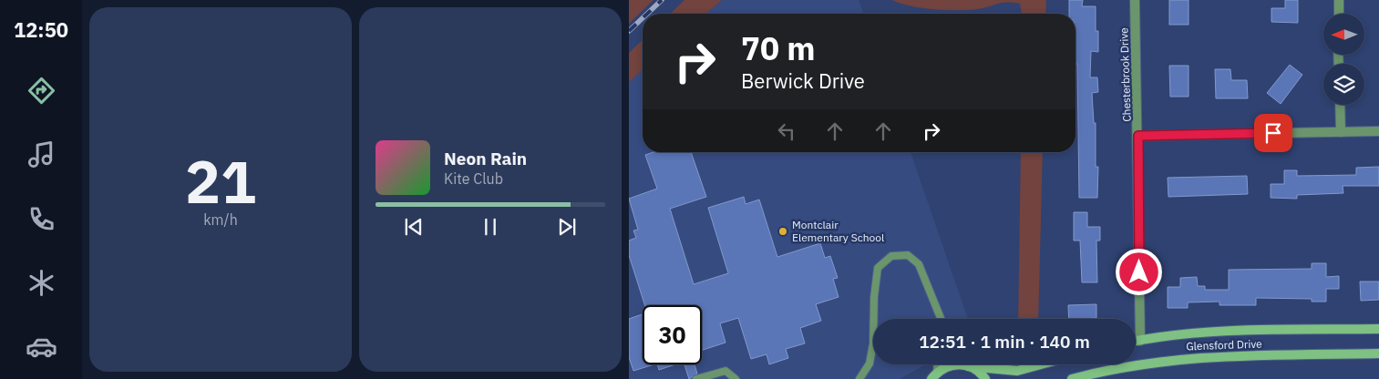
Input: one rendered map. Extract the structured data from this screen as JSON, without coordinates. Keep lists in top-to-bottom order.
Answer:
{
  "streets": {
    "main road": ["Glensford Drive"],
    "street": ["Chesterbrook Drive"]
  },
  "crossings": [
    ["Chesterbrook Drive", "Glensford Drive"]
  ],
  "places": ["Montclair Elementary School"],
  "north": "left",
  "page": {
    "tabs": "12:50",
    "tile": ["21", "km/h"],
    "turn": ["70 m", "Berwick Drive"],
    "song": ["Neon Rain", "Kite Club"],
    "limit": "30",
    "trip": "12:51 · 1 min · 140 m"
  }
}
